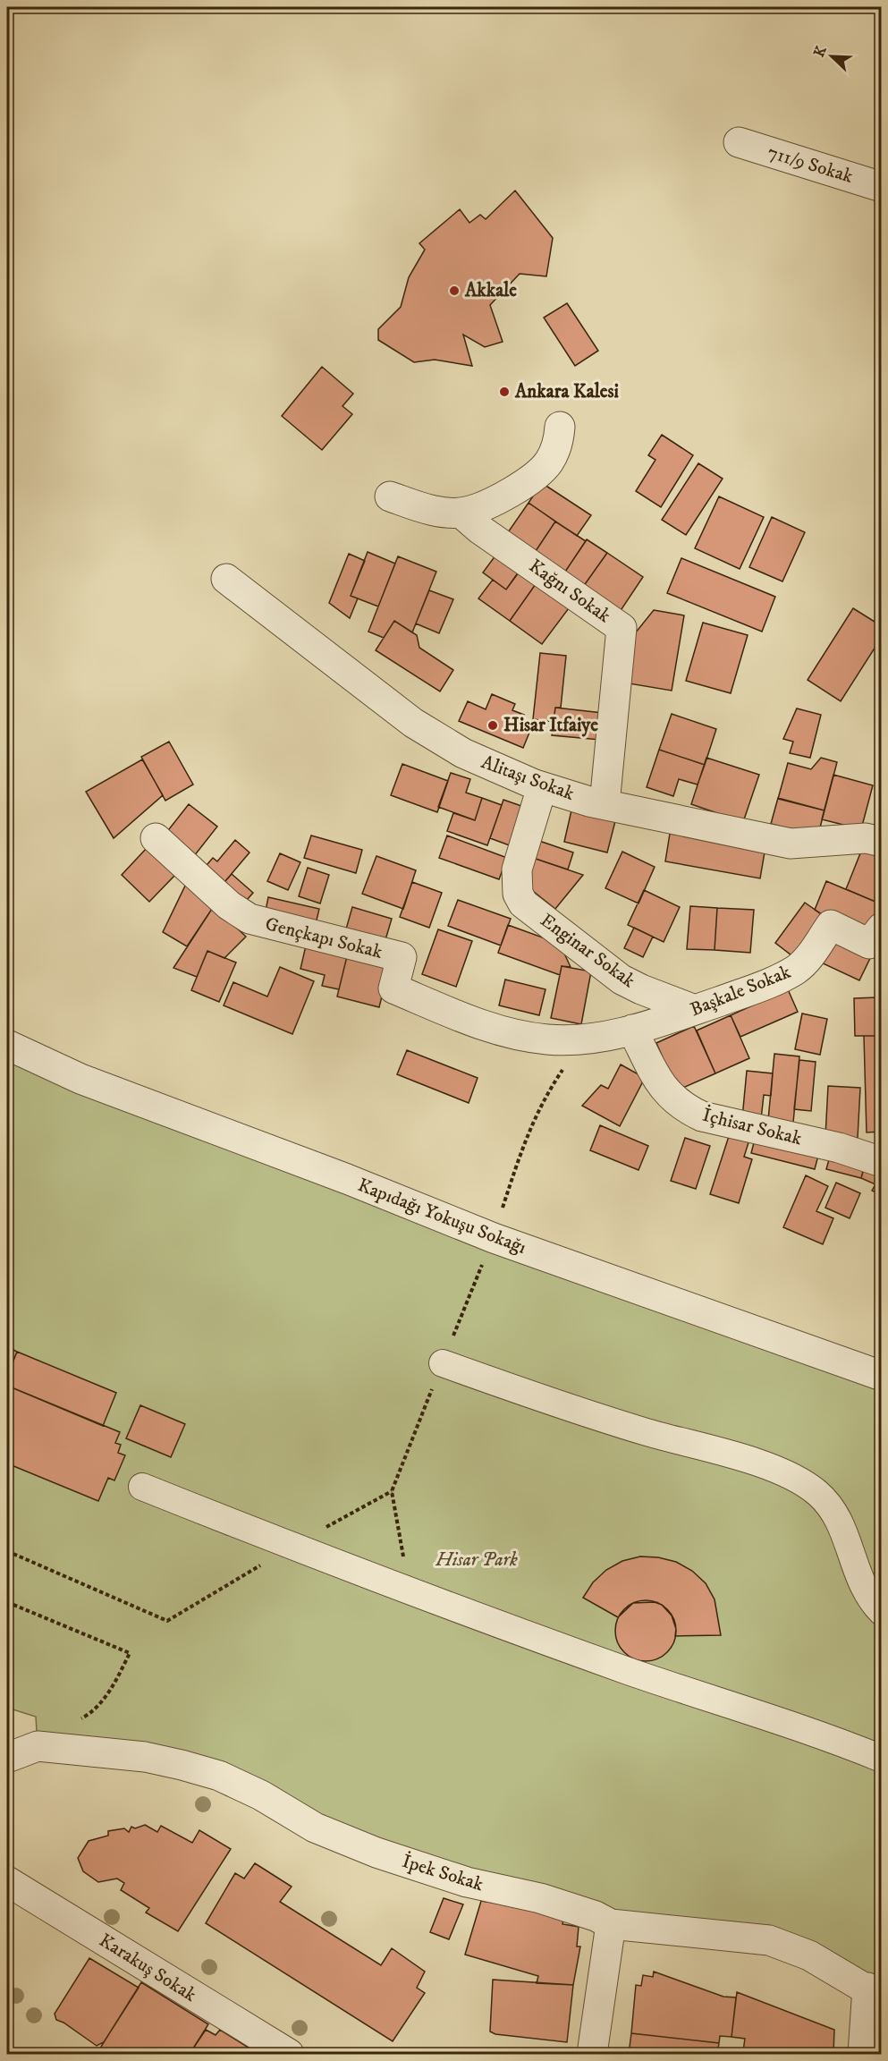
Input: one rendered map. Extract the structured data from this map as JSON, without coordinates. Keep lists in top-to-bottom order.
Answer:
{
  "streets": {
    "street": [
      "711/9 Sokak",
      "Kağnı Sokak",
      "Alitaşı Sokak",
      "Gençkapı Sokak",
      "Enginar Sokak",
      "Başkale Sokak",
      "İçhisar Sokak",
      "Kapıdağı Yokuşu Sokağı",
      "İpek Sokak",
      "Karakuş Sokak"
    ]
  },
  "crossings": [
    ["Kağnı Sokak", "Alitaşı Sokak"],
    ["Alitaşı Sokak", "Enginar Sokak"],
    ["Gençkapı Sokak", "Başkale Sokak"],
    ["Gençkapı Sokak", "İçhisar Sokak"],
    ["Enginar Sokak", "Başkale Sokak"],
    ["Başkale Sokak", "İçhisar Sokak"]
  ],
  "parks": ["Hisar Park"],
  "places": ["Akkale", "Ankara Kalesi", "Hisar Itfaiye"],
  "north": "top left"
}
